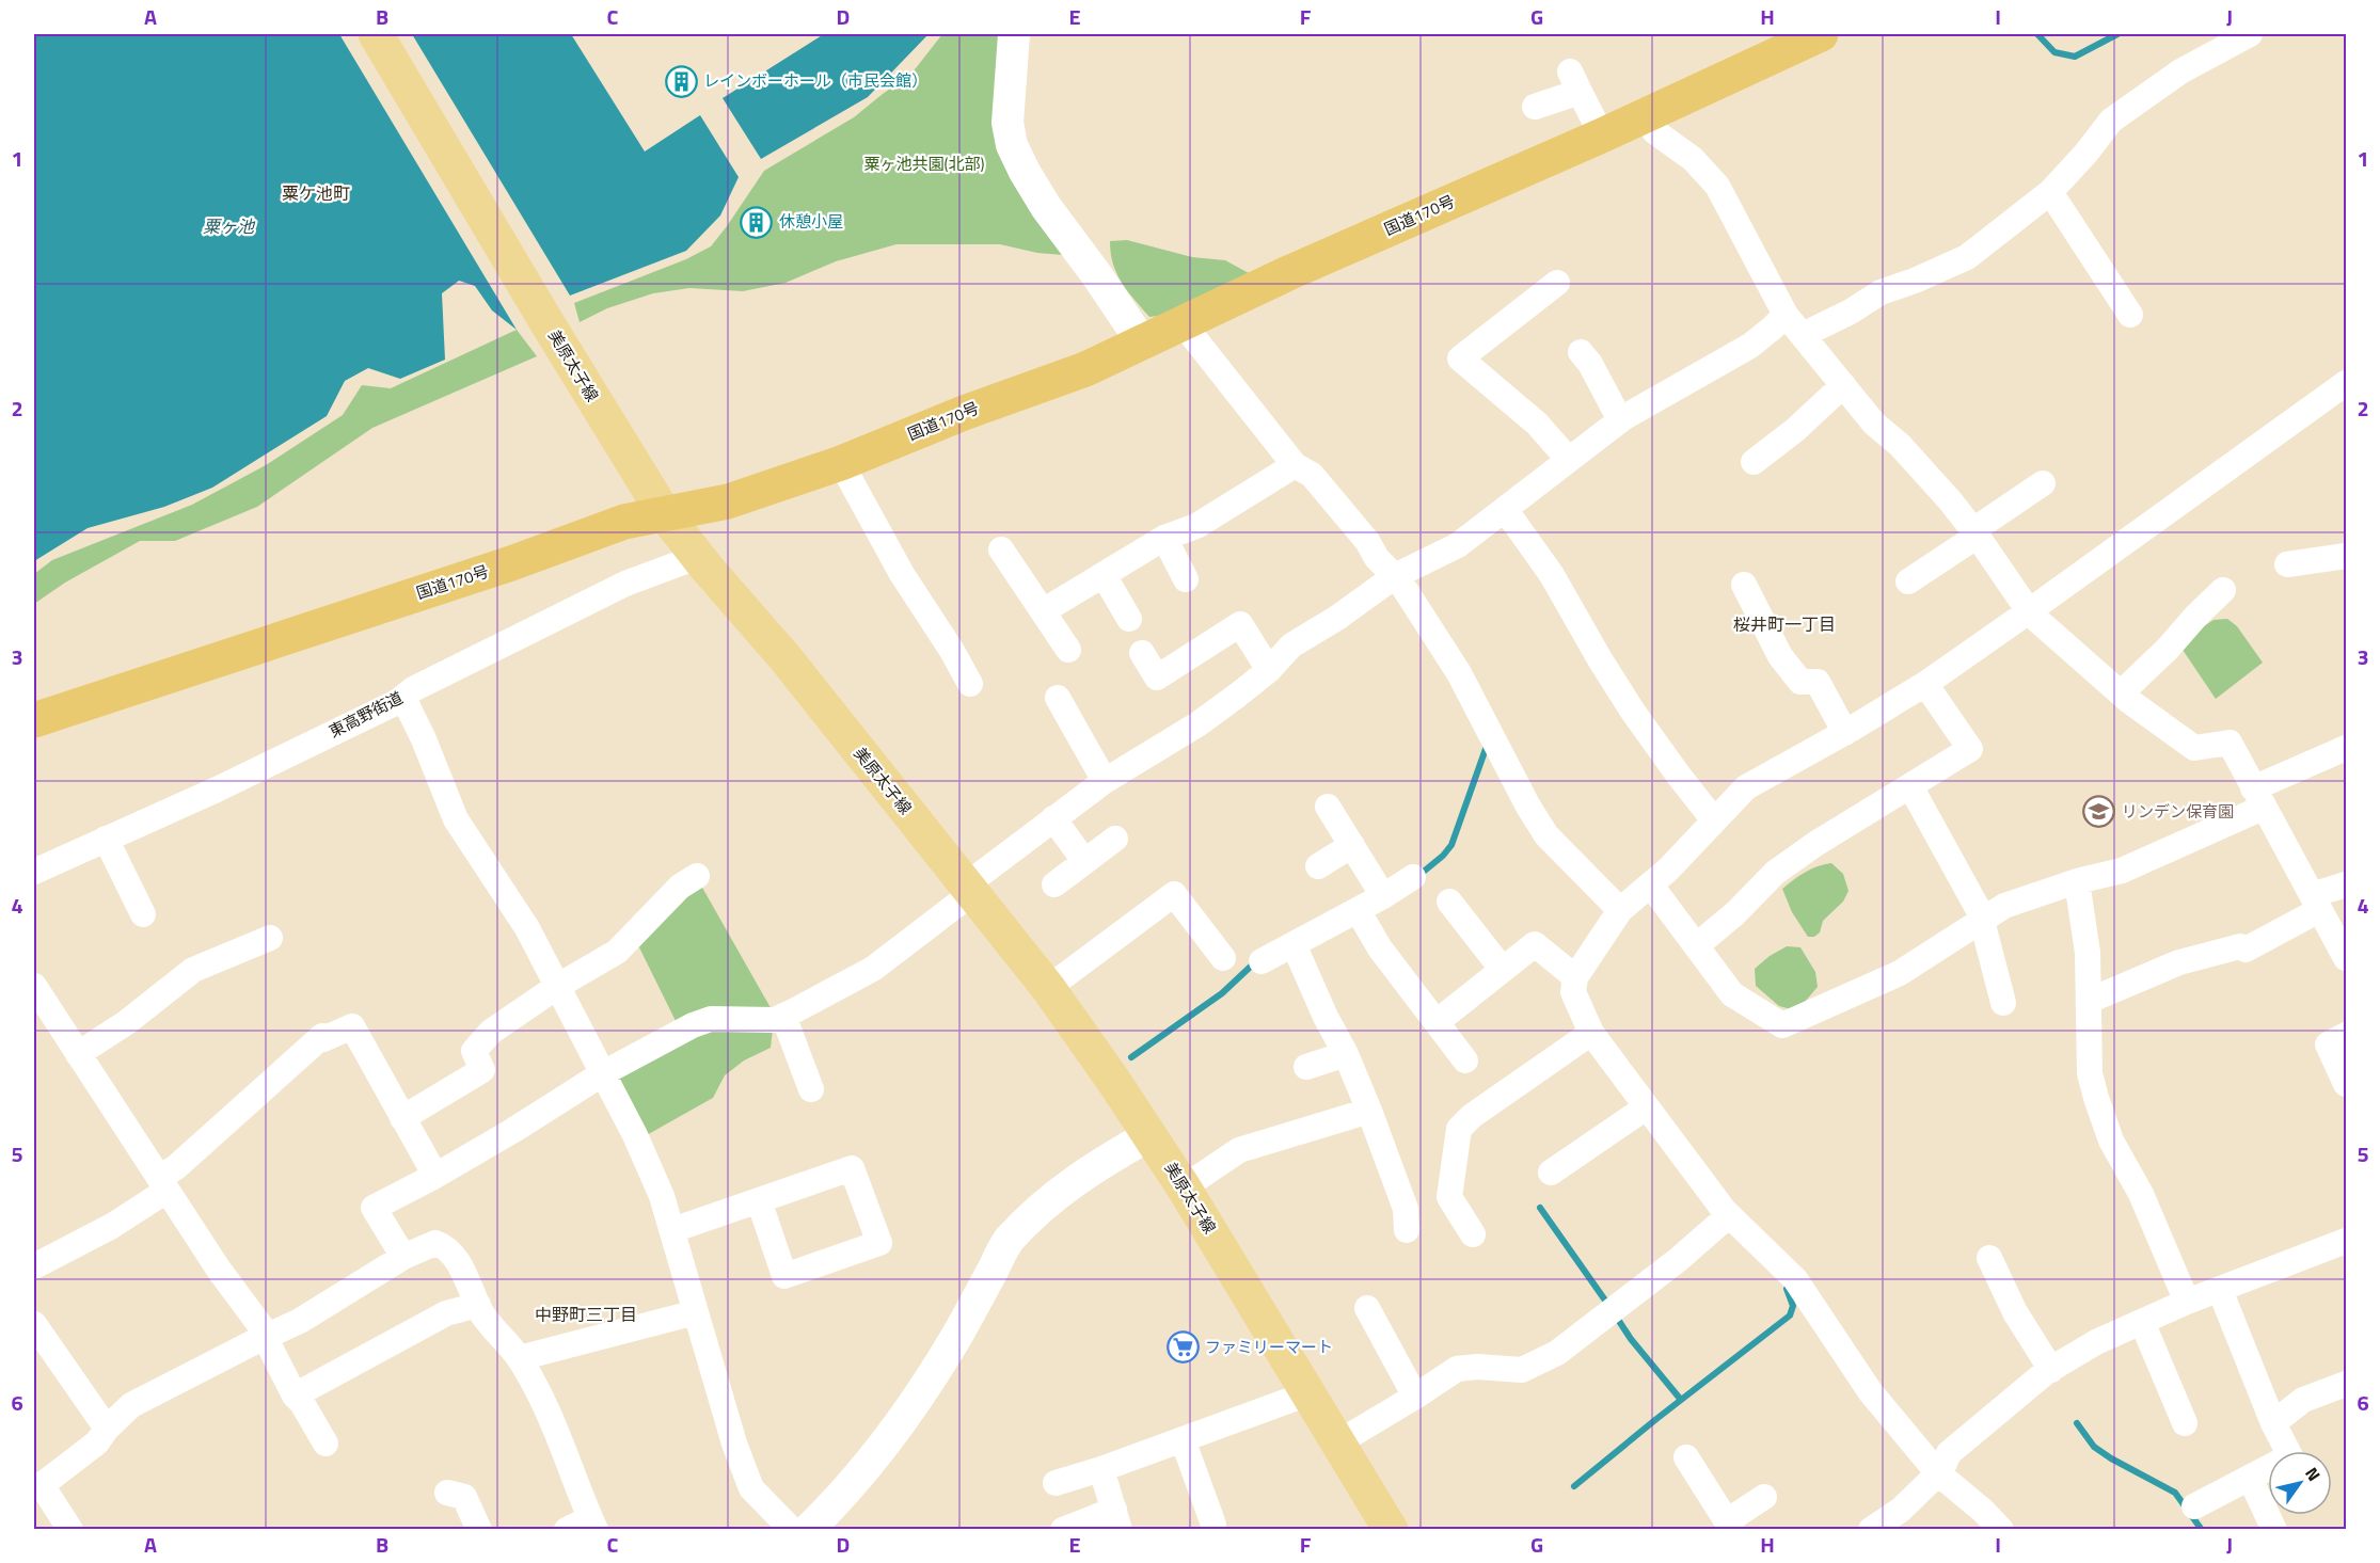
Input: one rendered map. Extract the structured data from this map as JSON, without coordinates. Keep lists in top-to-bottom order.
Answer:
{
  "streets": {
    "highway": ["国道170号"],
    "main road": ["美原太子線"],
    "street": ["東高野街道"]
  },
  "crossings": [
    ["国道170号", "美原太子線"],
    ["美原太子線", "東高野街道"]
  ],
  "districts": ["粟ケ池町", "桜井町一丁目", "中野町三丁目"],
  "water": ["粟ヶ池"],
  "parks": ["粟ヶ池共園(北部)"],
  "places": {
    "building": ["レインボーホール（市民会館）", "休憩小屋"],
    "school or university": ["リンデン保育園"],
    "supermarket": ["ファミリーマート"]
  },
  "north": "top right",
  "grid": {
    "columns": [
      "A",
      "B",
      "C",
      "D",
      "E",
      "F",
      "G",
      "H",
      "I",
      "J"
    ],
    "rows": [
      "1",
      "2",
      "3",
      "4",
      "5",
      "6"
    ]
  }
}
